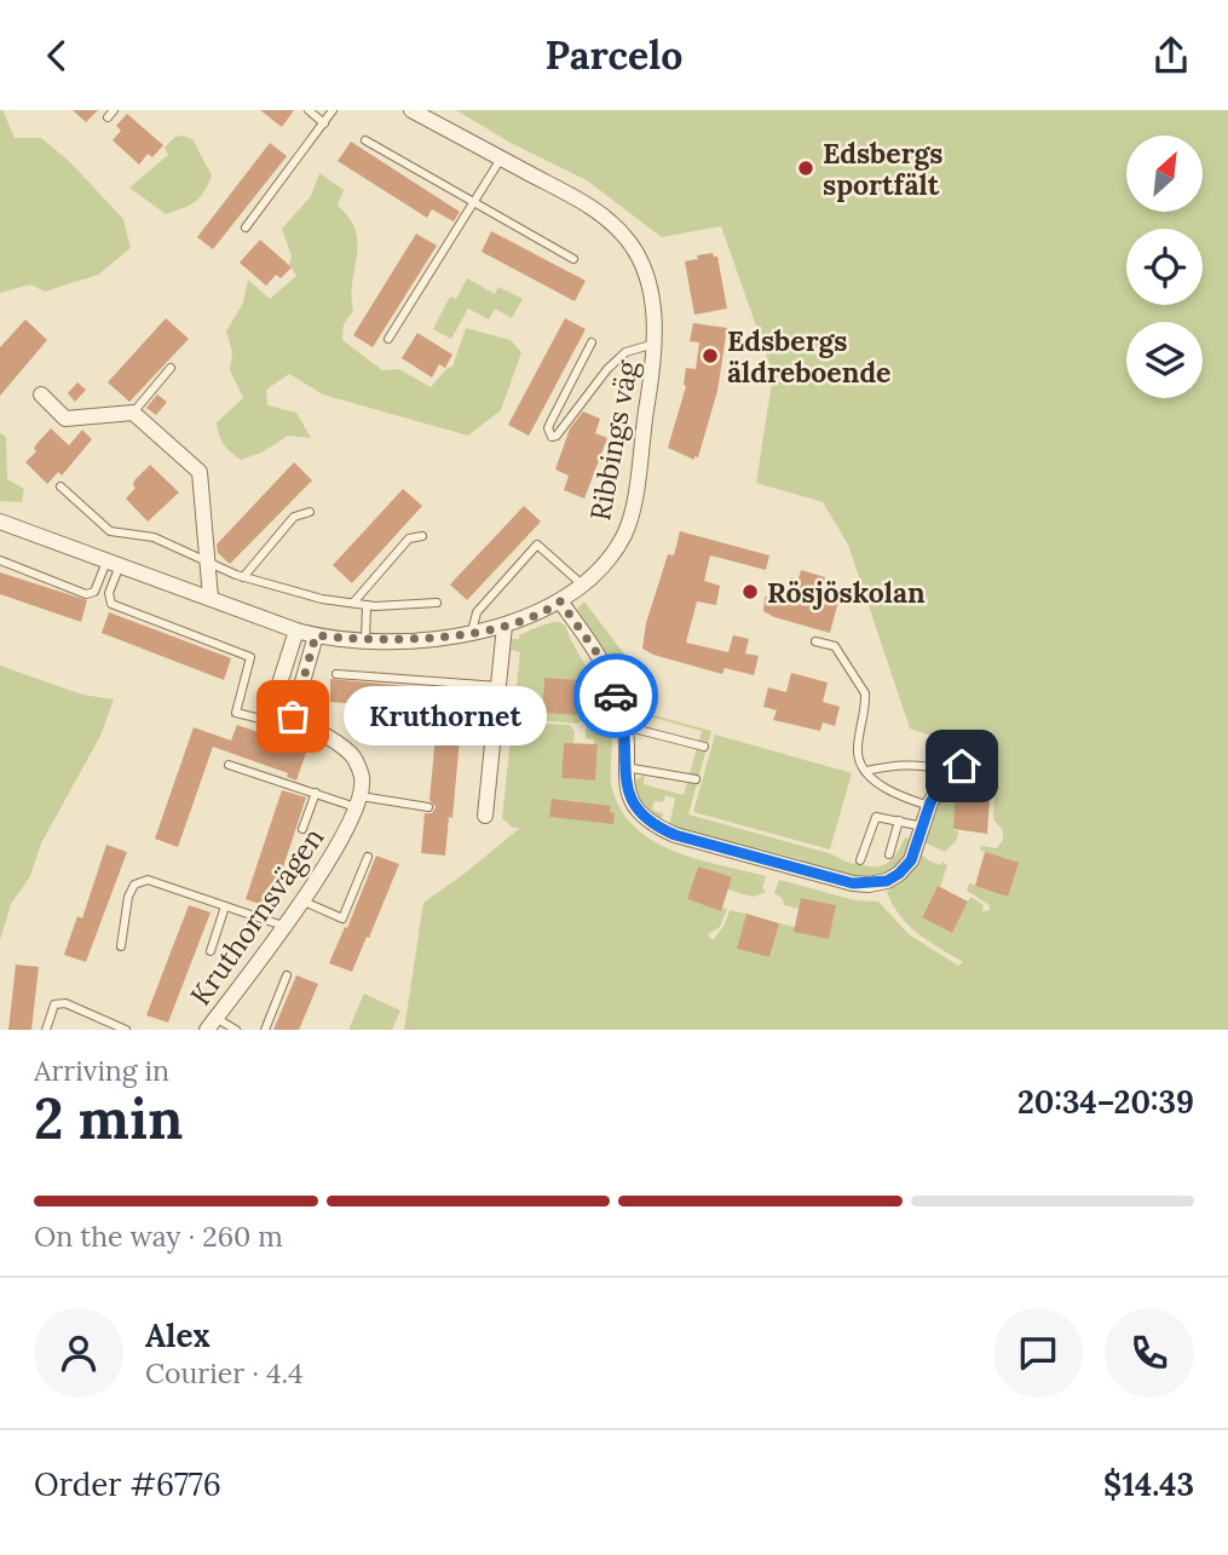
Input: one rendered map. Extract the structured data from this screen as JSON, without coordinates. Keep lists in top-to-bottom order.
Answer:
{
  "streets": {
    "street": ["Ribbings väg", "Kruthornsvägen"]
  },
  "places": [
    "Edsbergs sportfält",
    "Edsbergs äldreboende",
    "Rösjöskolan",
    "Kruthornet"
  ],
  "north": "top right",
  "page": {
    "header": "Parcelo",
    "bubble": "Kruthornet",
    "heading": ["2 min", "Arriving in", "20:34–20:39"],
    "panel": [
      "Alex",
      "Courier · 4.4",
      "Order #6776",
      "$14.43"
    ],
    "bar": "On the way · 260 m"
  }
}
